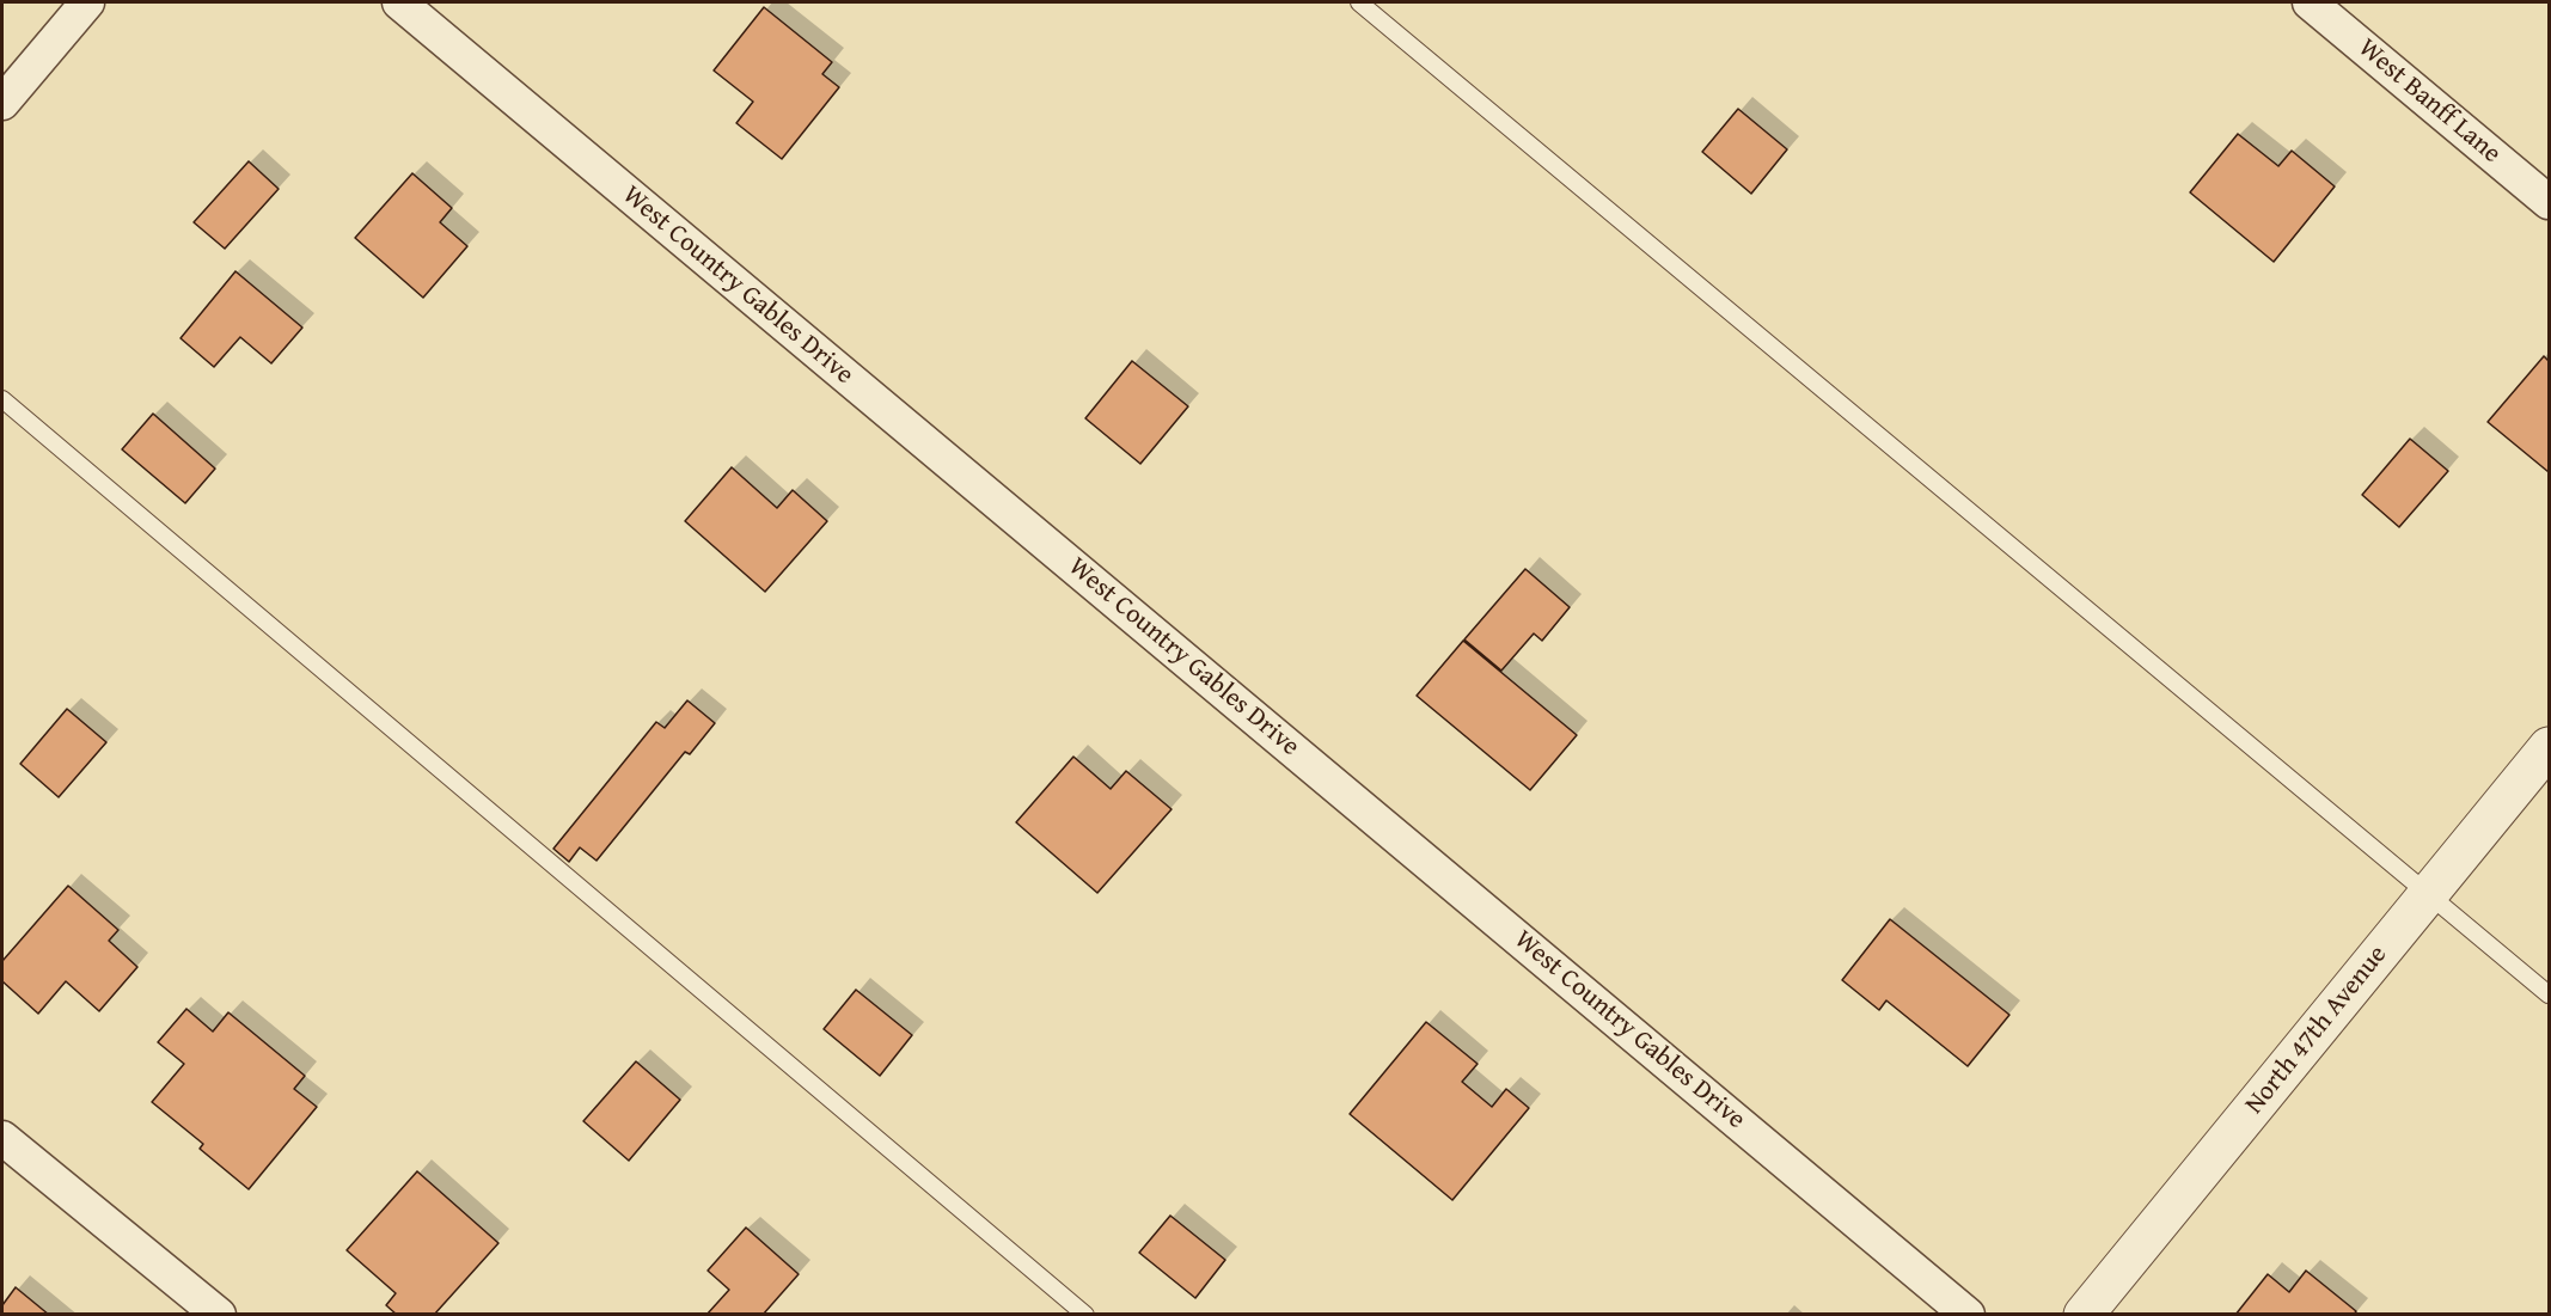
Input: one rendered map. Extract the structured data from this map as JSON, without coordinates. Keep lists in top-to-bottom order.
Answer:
{
  "streets": {
    "street": ["West Banff Lane", "West Country Gables Drive", "North 47th Avenue"]
  }
}
